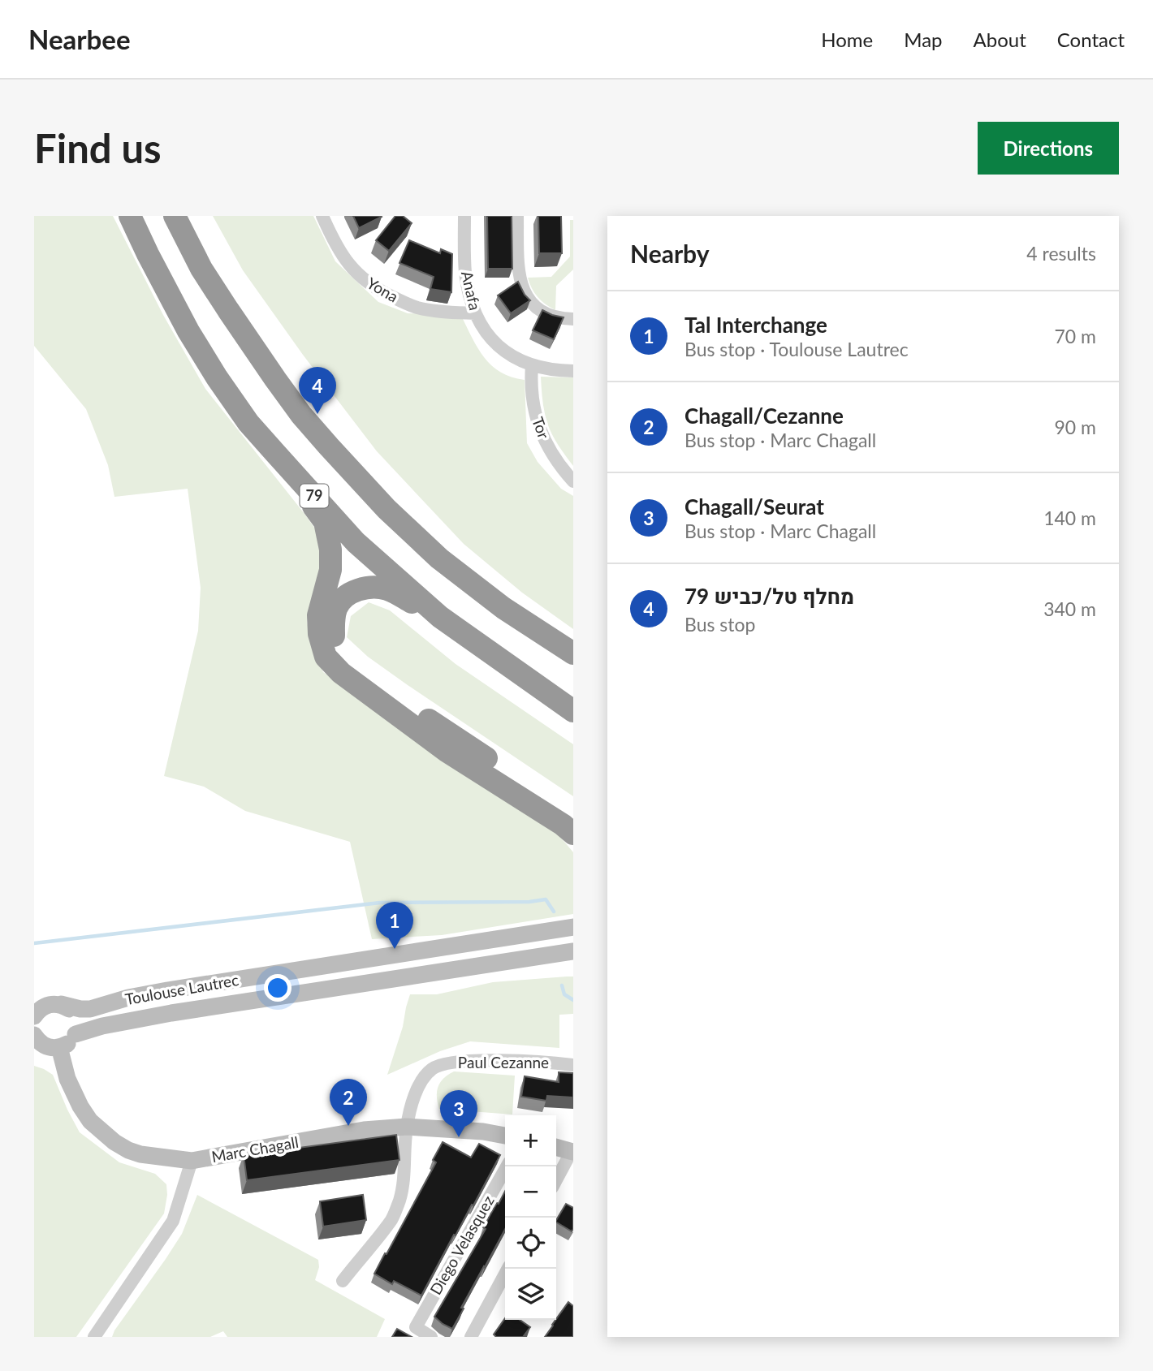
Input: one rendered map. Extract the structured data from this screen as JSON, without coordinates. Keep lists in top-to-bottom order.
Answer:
{
  "streets": {
    "highway": ["79"],
    "main road": ["Toulouse Lautrec", "Marc Chagall"],
    "street": [
      "Yona",
      "Anafa",
      "Tor",
      "Paul Cezanne",
      "Diego Velasquez"
    ]
  },
  "crossings": [
    ["Yona", "Anafa"],
    ["Anafa", "Tor"],
    ["Paul Cezanne", "Marc Chagall"]
  ],
  "page": {
    "header": "Nearbee",
    "nav": [
      "Home",
      "Map",
      "About",
      "Contact"
    ],
    "buttons": "Directions",
    "title": "Find us",
    "heading": ["Nearby", "4 results"],
    "list": [
      {
        "mark": "1",
        "name": "Tal Interchange",
        "note": "Bus stop · Toulouse Lautrec",
        "value": "70 m"
      },
      {
        "mark": "2",
        "name": "Chagall/Cezanne",
        "note": "Bus stop · Marc Chagall",
        "value": "90 m"
      },
      {
        "mark": "3",
        "name": "Chagall/Seurat",
        "note": "Bus stop · Marc Chagall",
        "value": "140 m"
      },
      {
        "mark": "4",
        "name": "מחלף טל/כביש 79",
        "note": "Bus stop",
        "value": "340 m"
      }
    ],
    "pins": [
      "4",
      "1",
      "2",
      "3"
    ],
    "map_buttons": ["+", "−"]
  }
}
